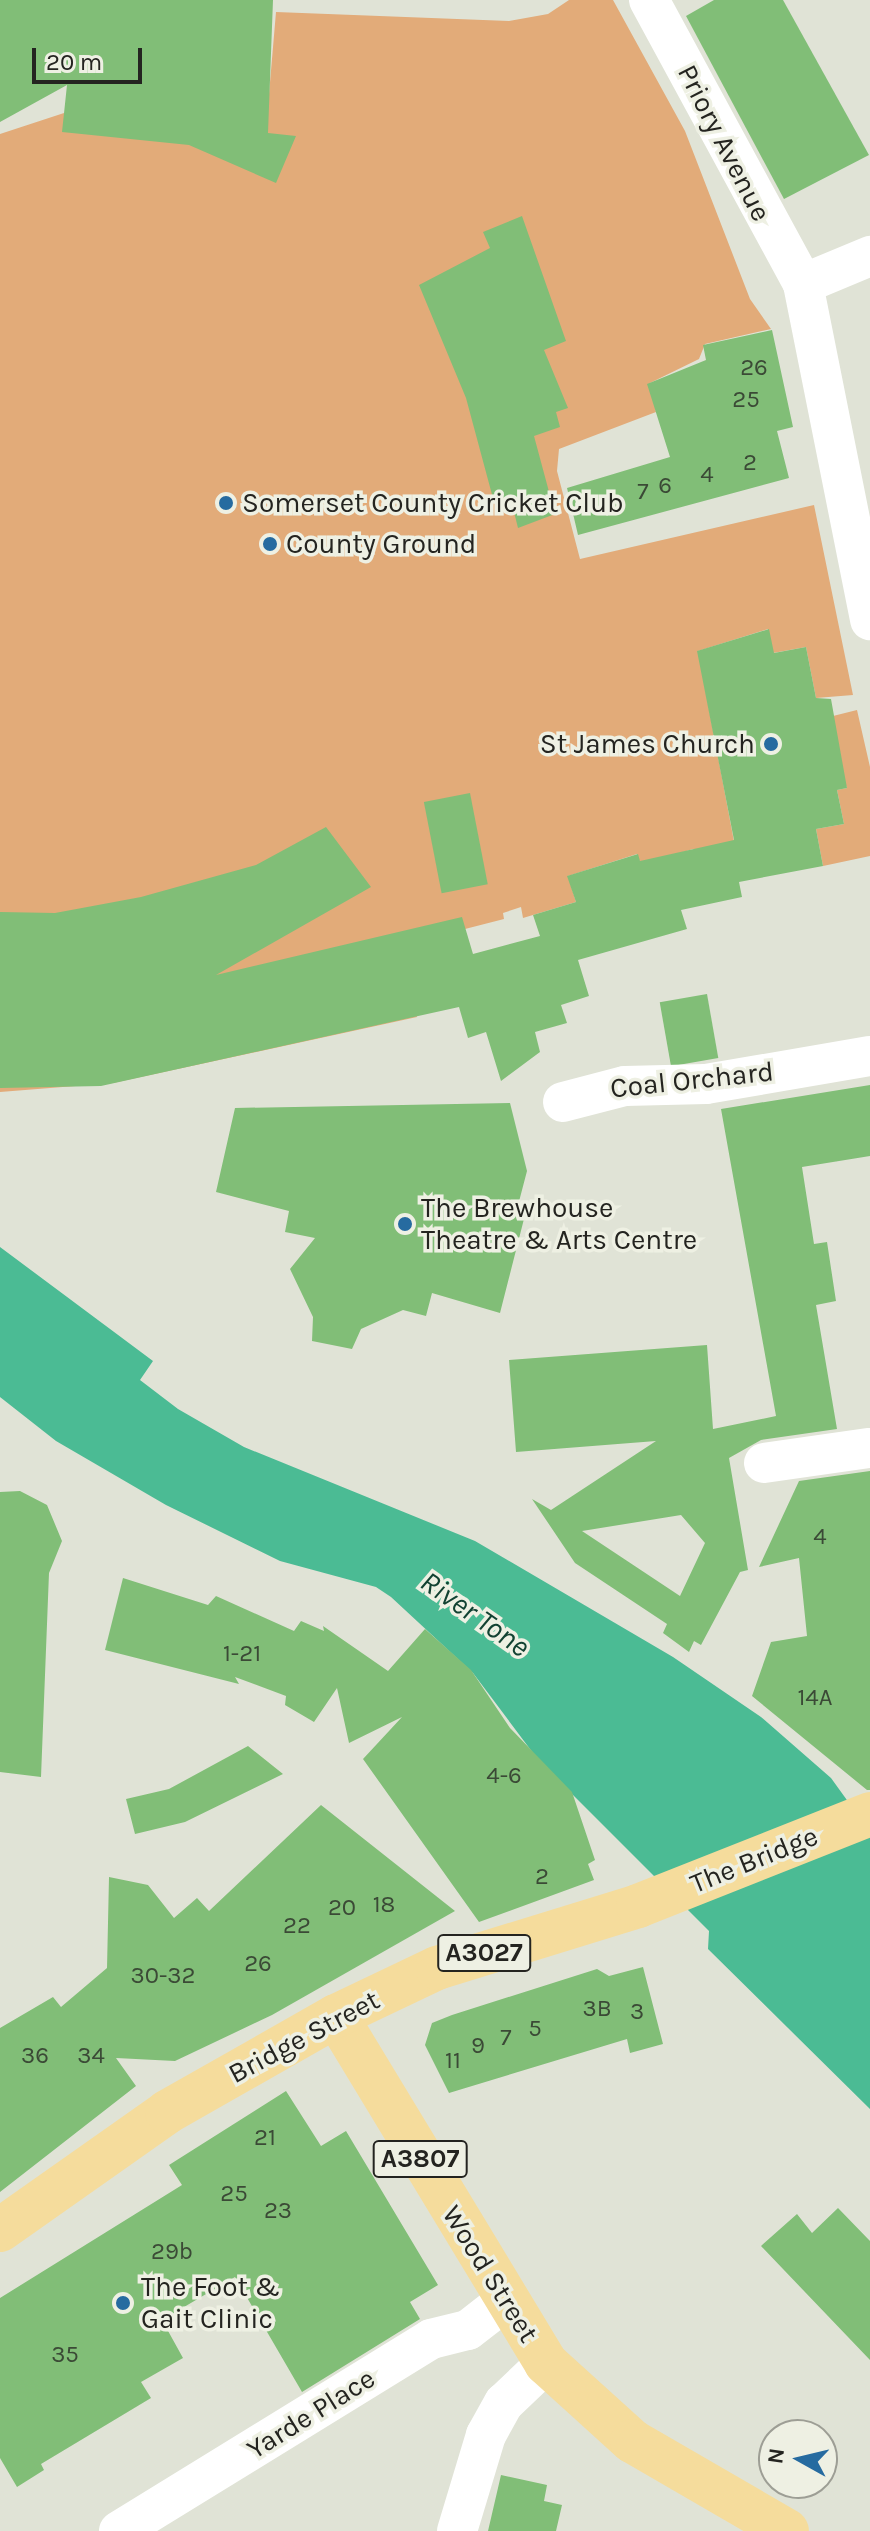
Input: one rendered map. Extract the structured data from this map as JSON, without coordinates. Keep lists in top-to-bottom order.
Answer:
{
  "streets": {
    "main road": [
      "The Bridge",
      "A3027",
      "Bridge Street",
      "A3807",
      "Wood Street"
    ],
    "street": ["Priory Avenue", "Coal Orchard", "Yarde Place"]
  },
  "crossings": [
    ["The Bridge", "Bridge Street"],
    ["Bridge Street", "Wood Street"],
    ["A3807", "Wood Street"],
    ["Wood Street", "Yarde Place"]
  ],
  "water": ["River Tone"],
  "places": [
    "Somerset County Cricket Club",
    "County Ground",
    "St James Church",
    "The Brewhouse Theatre & Arts Centre",
    "The Foot & Gait Clinic"
  ],
  "house_numbers": [
    "26",
    "25",
    "2",
    "4",
    "6",
    "7",
    "4",
    "1-21",
    "14A",
    "4-6",
    "2",
    "18",
    "20",
    "22",
    "26",
    "30-32",
    "3B",
    "3",
    "5",
    "7",
    "9",
    "36",
    "34",
    "11",
    "21",
    "25",
    "23",
    "29b",
    "35"
  ],
  "scale_bar": "20 m",
  "north": "left"
}
